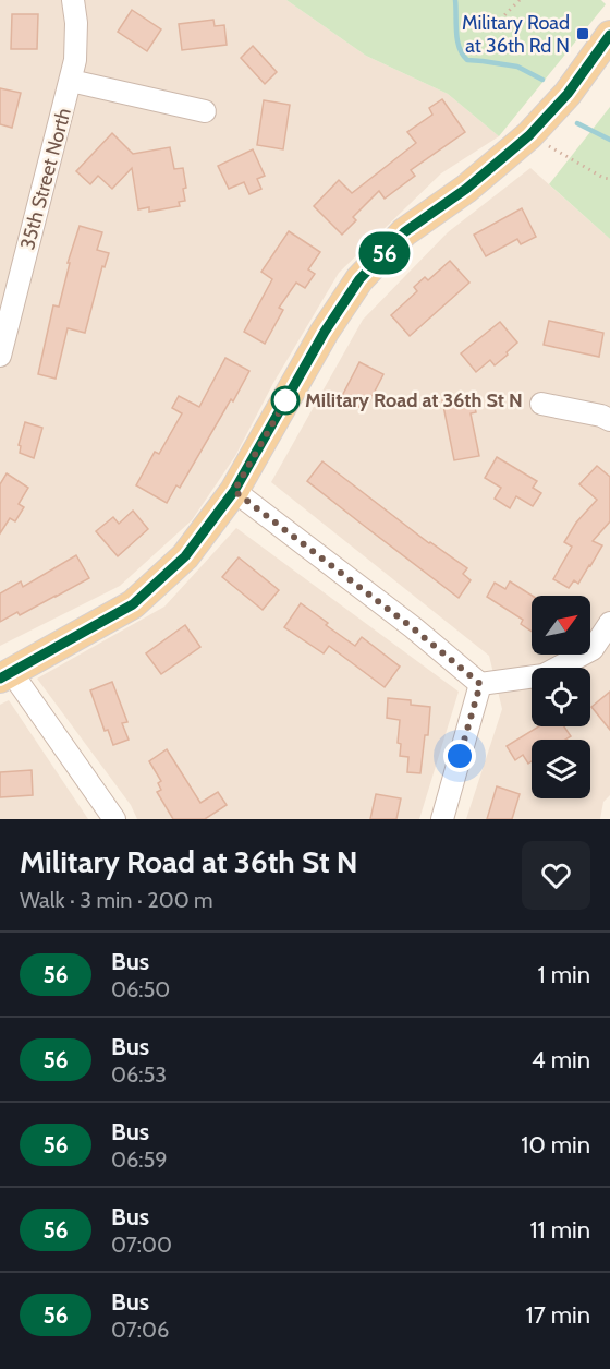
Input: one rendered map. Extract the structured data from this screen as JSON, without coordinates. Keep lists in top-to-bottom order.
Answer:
{
  "streets": {
    "street": ["35th Street North"]
  },
  "places": {
    "transit": ["Military Road at 36th Rd N"],
    "other": ["Military Road at 36th St N"]
  },
  "lines": ["bus line 56"],
  "north": "top right",
  "page": {
    "on_map": "56",
    "heading": ["Military Road at 36th St N", "Walk · 3 min · 200 m"],
    "list": [
      {
        "mark": "56",
        "name": "Bus",
        "note": "06:50",
        "value": "1 min"
      },
      {
        "mark": "56",
        "name": "Bus",
        "note": "06:53",
        "value": "4 min"
      },
      {
        "mark": "56",
        "name": "Bus",
        "note": "06:59",
        "value": "10 min"
      },
      {
        "mark": "56",
        "name": "Bus",
        "note": "07:00",
        "value": "11 min"
      },
      {
        "mark": "56",
        "name": "Bus",
        "note": "07:06",
        "value": "17 min"
      }
    ]
  }
}
